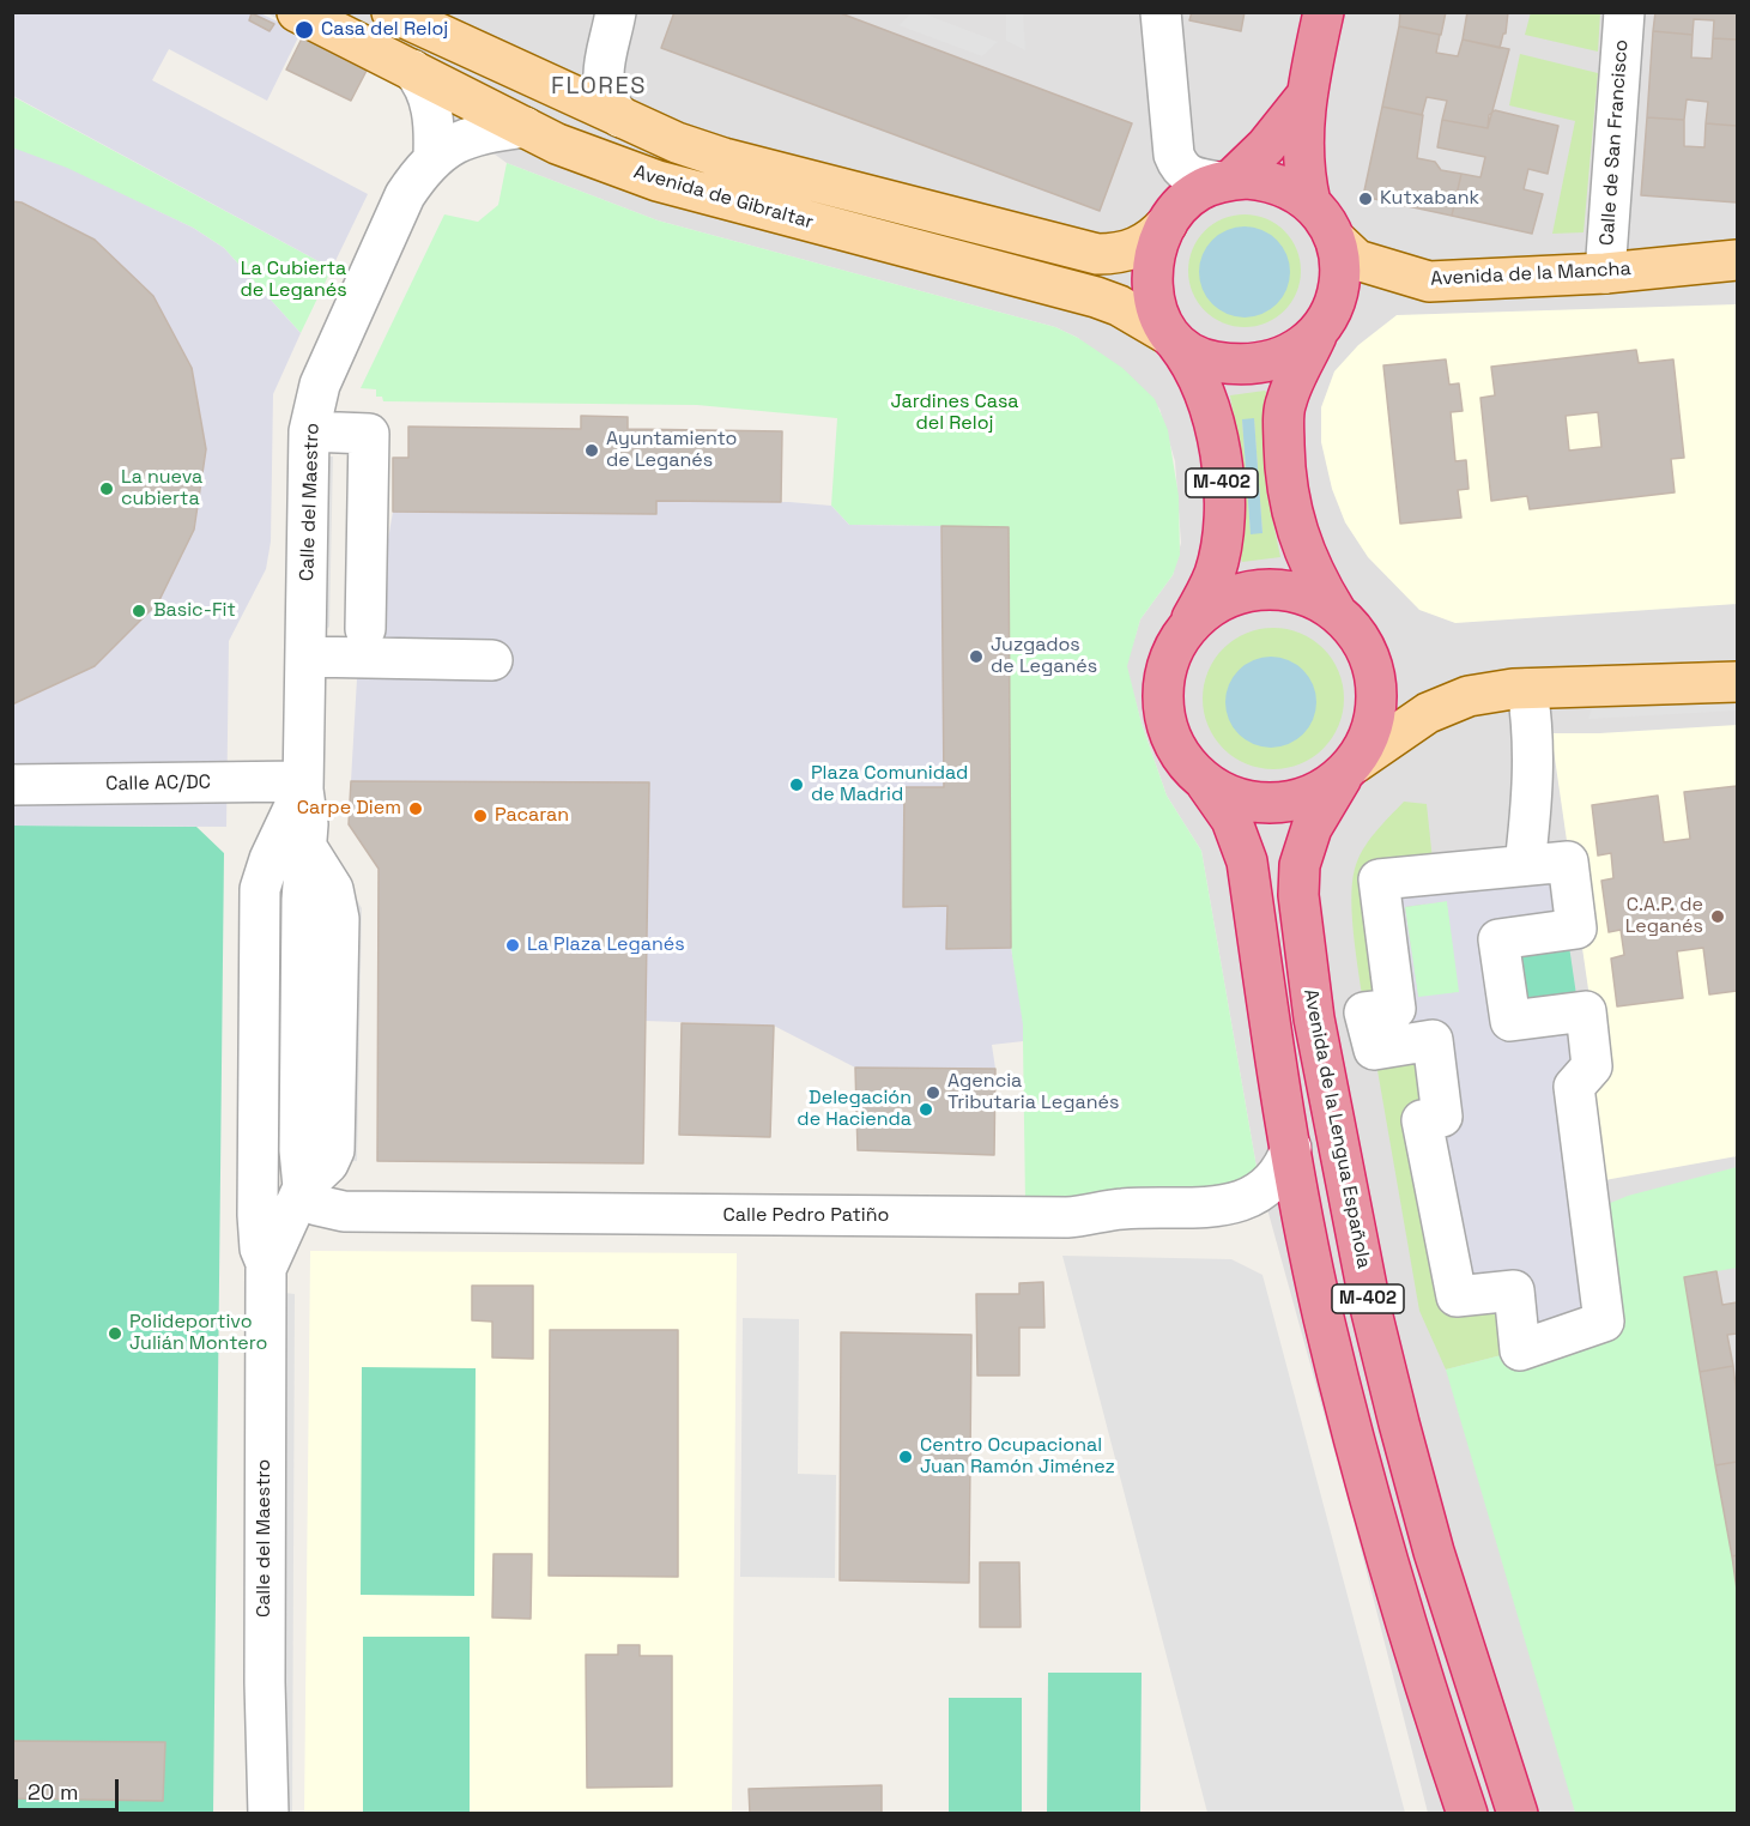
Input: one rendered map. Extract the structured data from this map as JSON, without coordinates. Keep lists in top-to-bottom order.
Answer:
{
  "streets": {
    "highway": ["M-402", "Avenida de la Lengua Española"],
    "main road": ["Avenida de Gibraltar", "Avenida de la Mancha"],
    "street": [
      "Calle de San Francisco",
      "Calle del Maestro",
      "Calle AC/DC",
      "Calle Pedro Patiño"
    ]
  },
  "crossings": [
    ["Calle de San Francisco", "Avenida de la Mancha"],
    ["Avenida de Gibraltar", "Avenida de la Mancha"],
    ["Avenida de Gibraltar", "M-402"],
    ["Avenida de Gibraltar", "Calle del Maestro"],
    ["Avenida de la Mancha", "M-402"],
    ["M-402", "Avenida de la Lengua Española"],
    ["M-402", "Calle Pedro Patiño"],
    ["Calle del Maestro", "Calle AC/DC"],
    ["Calle del Maestro", "Calle Pedro Patiño"]
  ],
  "districts": ["FLORES"],
  "parks": ["La Cubierta de Leganés", "Jardines Casa del Reloj"],
  "places": [
    "Casa del Reloj",
    "Kutxabank",
    "Ayuntamiento de Leganés",
    "La nueva cubierta",
    "Basic-Fit",
    "Juzgados de Leganés",
    "Plaza Comunidad de Madrid",
    "Carpe Diem",
    "Pacaran",
    "C.A.P. de Leganés",
    "La Plaza Leganés",
    "Agencia Tributaria Leganés",
    "Delegación de Hacienda",
    "Polideportivo Julián Montero",
    "Centro Ocupacional Juan Ramón Jiménez"
  ],
  "scale_bar": "20 m"
}
